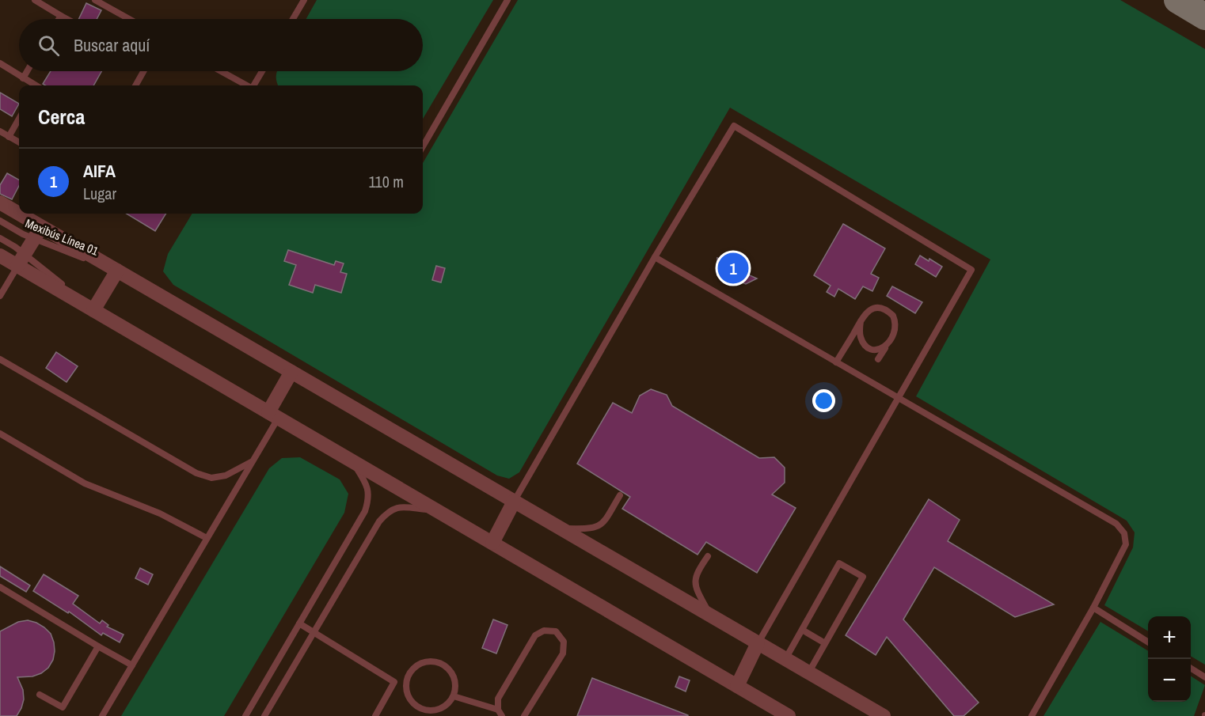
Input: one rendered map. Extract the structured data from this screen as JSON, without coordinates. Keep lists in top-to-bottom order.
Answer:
{
  "streets": {
    "lane": ["Mexibús Línea 01"]
  },
  "page": {
    "search": "Buscar aquí",
    "heading": "Cerca",
    "list": [
      {
        "mark": "1",
        "name": "AIFA",
        "note": "Lugar",
        "value": "110 m"
      }
    ],
    "pins": "1",
    "map_buttons": ["+", "−"]
  }
}
